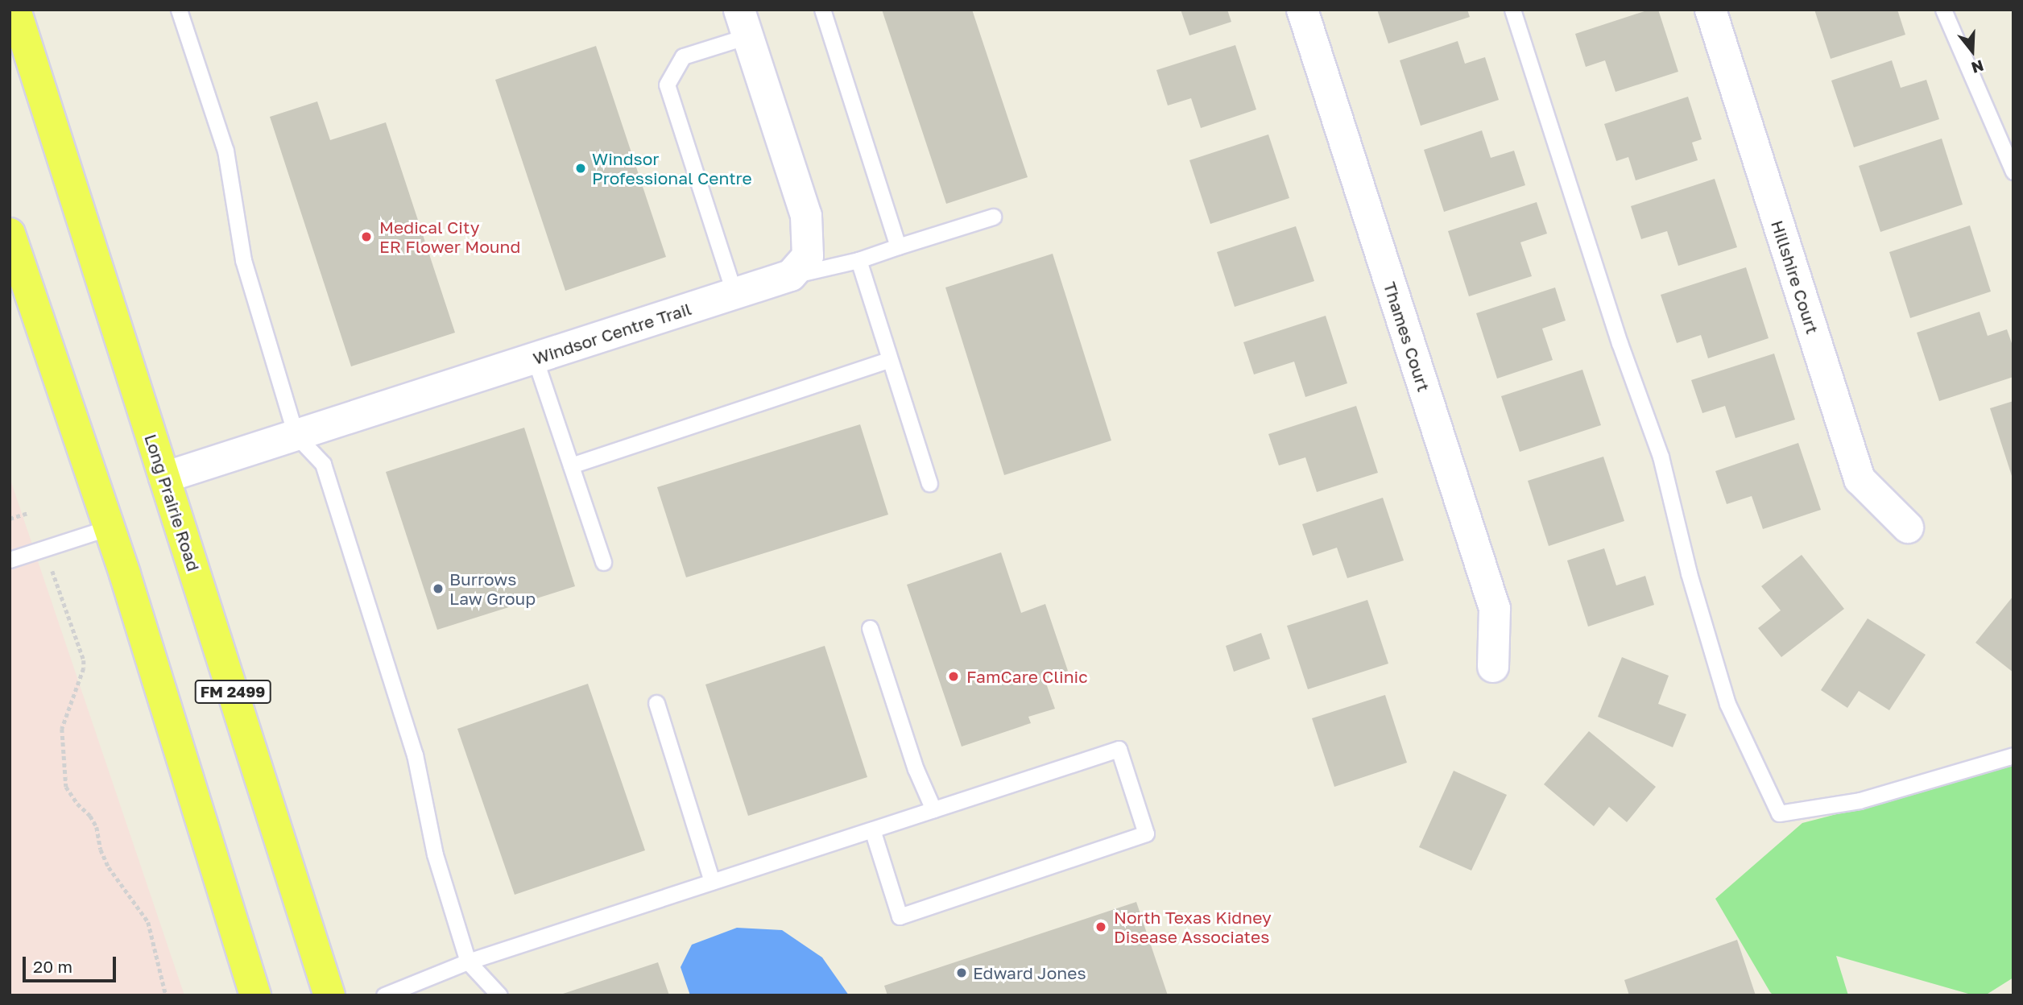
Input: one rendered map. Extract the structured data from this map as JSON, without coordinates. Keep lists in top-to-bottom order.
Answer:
{
  "streets": {
    "main road": ["Long Prairie Road", "FM 2499"],
    "street": ["Hillshire Court", "Windsor Centre Trail", "Thames Court"]
  },
  "crossings": [
    ["Windsor Centre Trail", "Long Prairie Road"]
  ],
  "places": [
    "Windsor Professional Centre",
    "Medical City ER Flower Mound",
    "Burrows Law Group",
    "FamCare Clinic",
    "North Texas Kidney Disease Associates",
    "Edward Jones"
  ],
  "scale_bar": "20 m",
  "north": "bottom"
}
